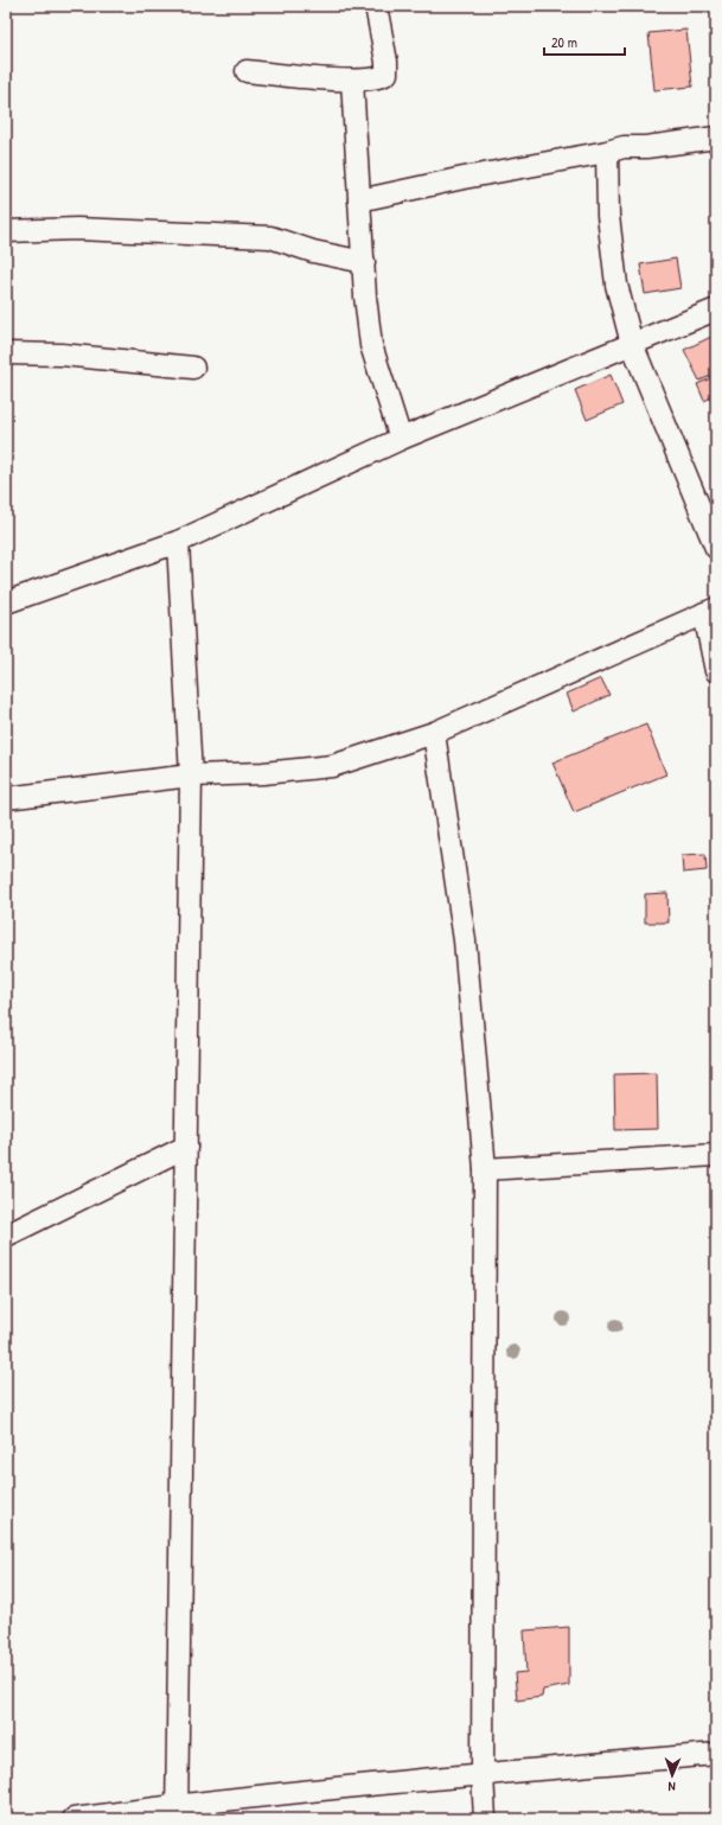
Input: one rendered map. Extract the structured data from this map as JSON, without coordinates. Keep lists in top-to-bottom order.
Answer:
{
  "scale_bar": "20 m",
  "north": "bottom"
}
